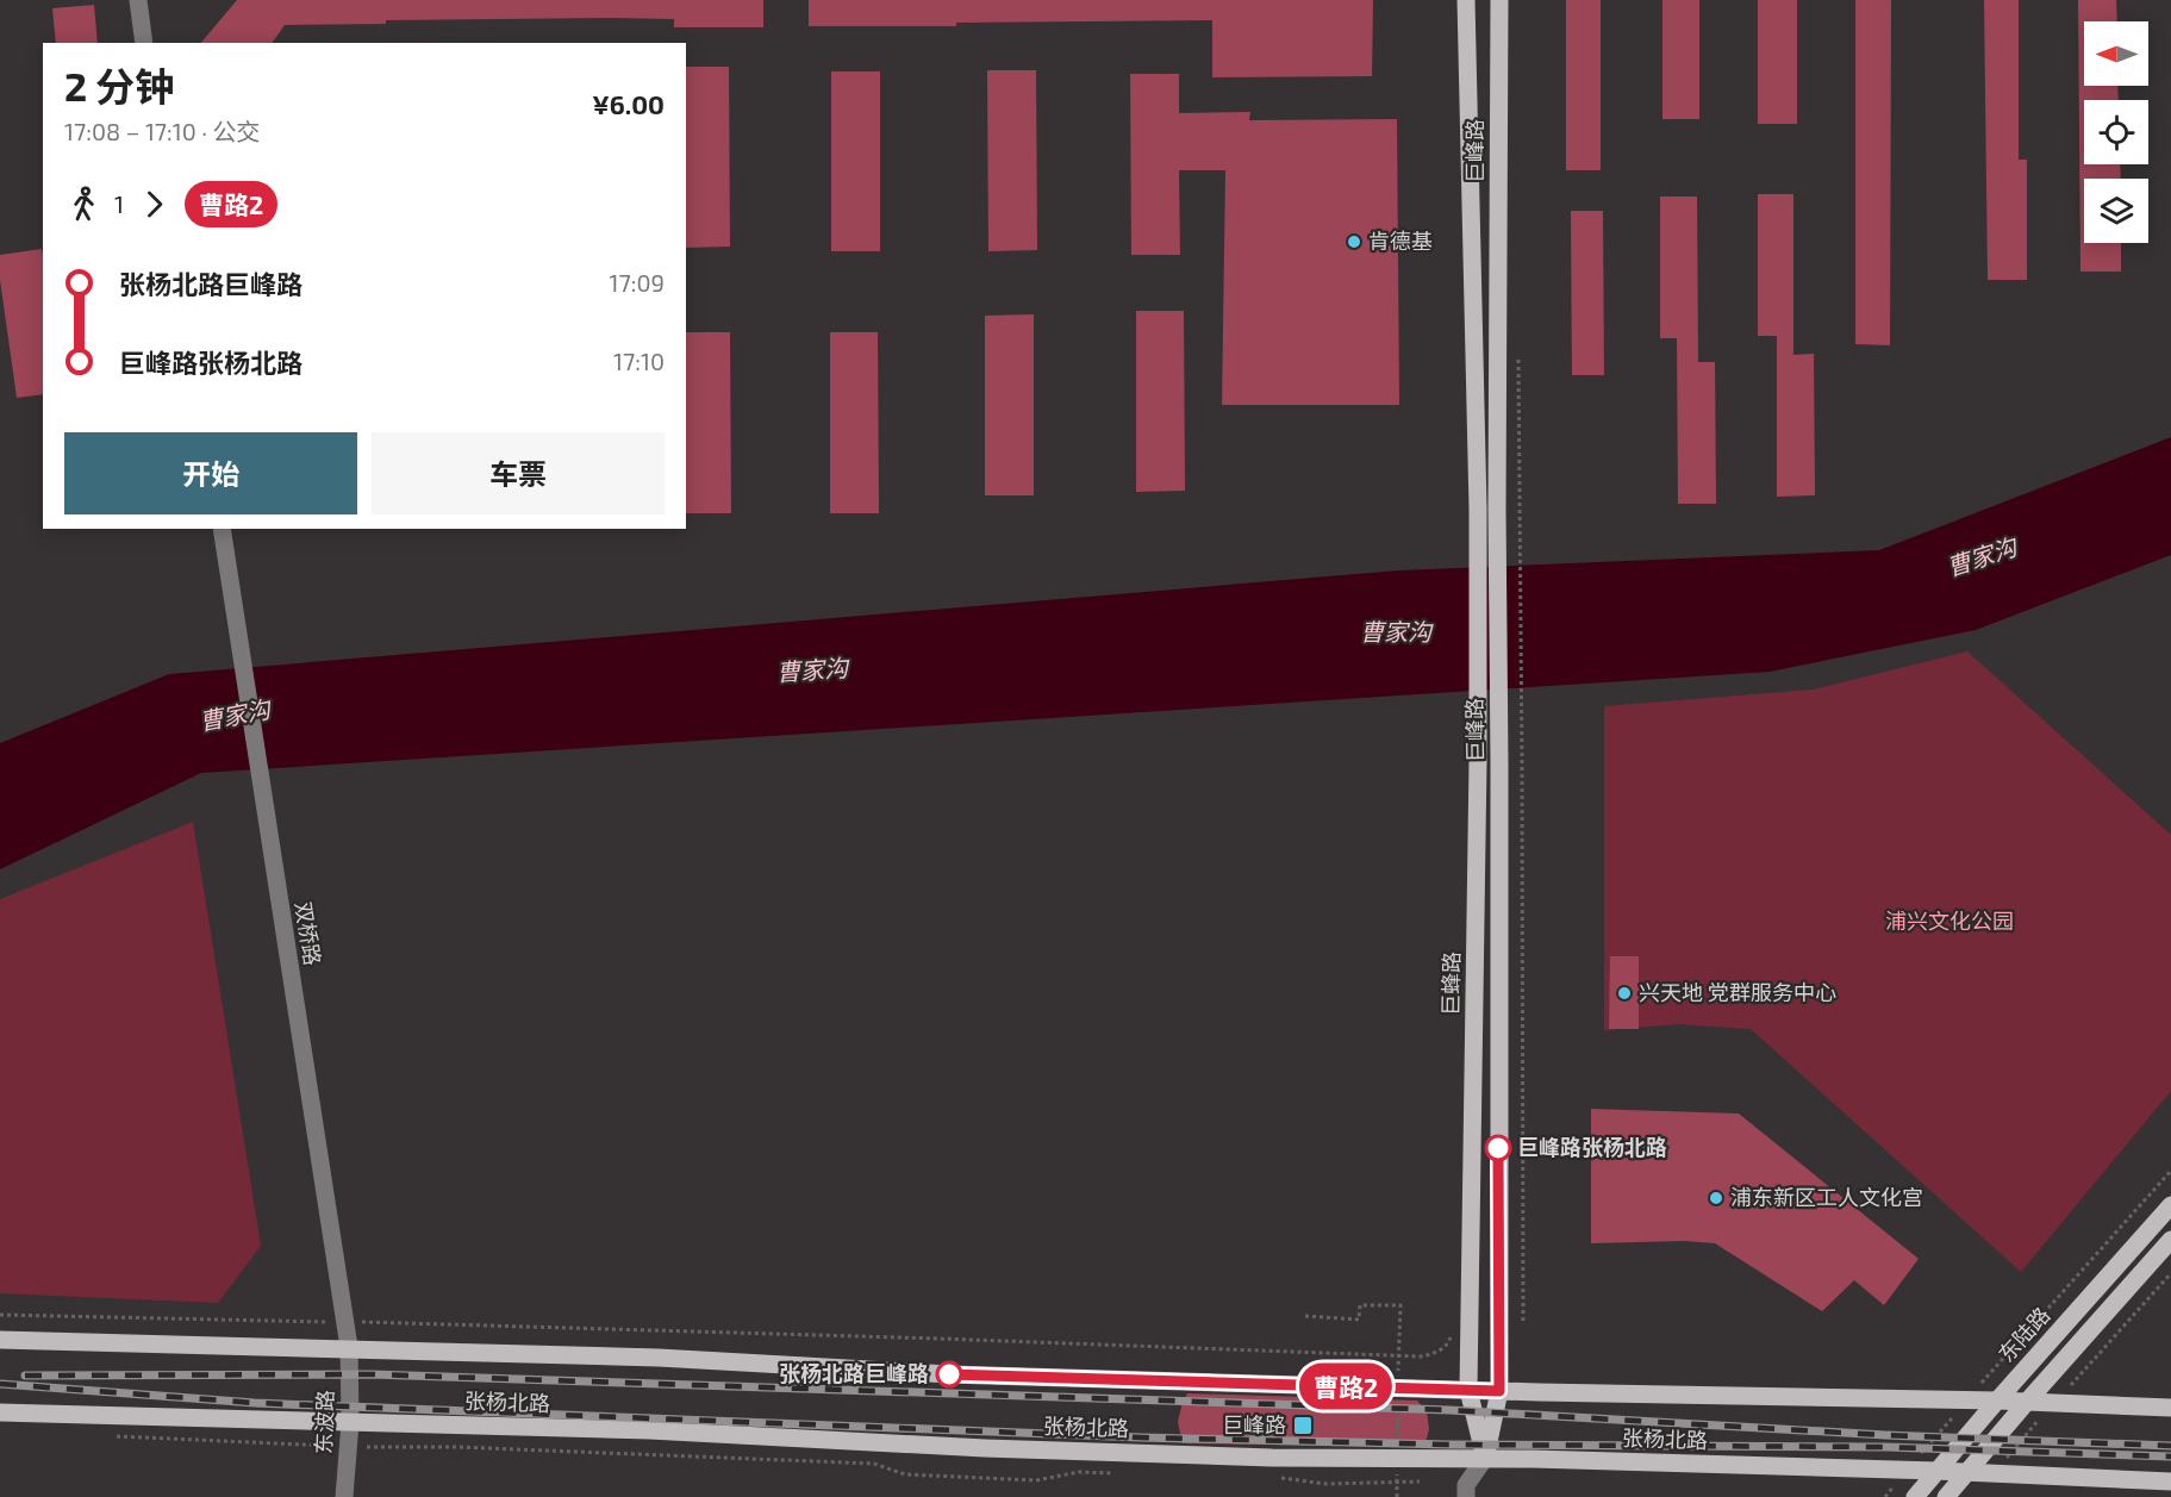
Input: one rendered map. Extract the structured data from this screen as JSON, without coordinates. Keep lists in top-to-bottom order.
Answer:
{
  "streets": {
    "main road": [
      "巨峰路",
      "巨蜂路",
      "东陆路",
      "张杨北路"
    ],
    "street": ["双桥路", "东波路"]
  },
  "crossings": [
    ["巨峰路", "巨蜂路"],
    ["巨峰路", "张杨北路"],
    ["双桥路", "张杨北路"],
    ["双桥路", "东波路"],
    ["巨蜂路", "张杨北路"],
    ["东陆路", "张杨北路"],
    ["张杨北路", "东波路"]
  ],
  "water": ["曹家沟"],
  "parks": ["浦兴文化公园"],
  "places": {
    "other": [
      "肯德基",
      "兴天地 党群服务中心",
      "巨峰路张杨北路",
      "浦东新区工人文化宫",
      "张杨北路巨峰路"
    ],
    "transit": ["巨峰路"]
  },
  "lines": ["bus line 曹路2"],
  "north": "left",
  "page": {
    "on_map": "曹路2",
    "heading": ["2 分钟", "17:08 – 17:10 · 公交", "¥6.00"],
    "legs": ["1", "曹路2"],
    "list": [
      {
        "name": "张杨北路巨峰路",
        "value": "17:09"
      },
      {
        "name": "巨峰路张杨北路",
        "value": "17:10"
      }
    ],
    "buttons": ["开始", "车票"]
  }
}
